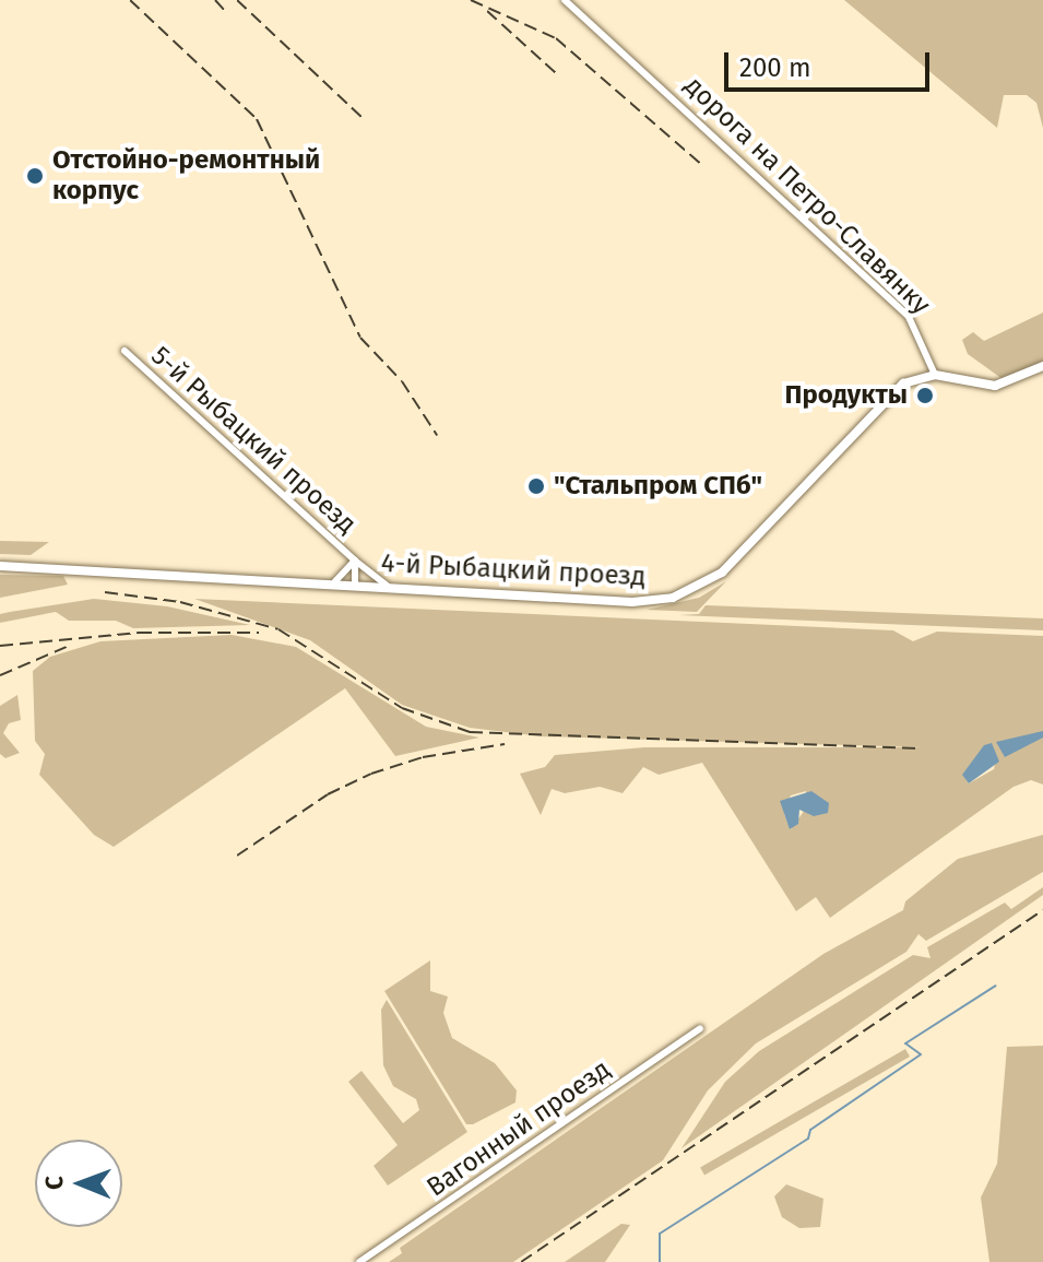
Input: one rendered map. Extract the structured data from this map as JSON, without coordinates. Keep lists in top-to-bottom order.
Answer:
{
  "streets": {
    "street": [
      "дорога на Петро-Славянку",
      "5-й Рыбацкий проезд",
      "4-й Рыбацкий проезд",
      "Вагонный проезд"
    ]
  },
  "crossings": [
    ["дорога на Петро-Славянку", "4-й Рыбацкий проезд"],
    ["5-й Рыбацкий проезд", "4-й Рыбацкий проезд"]
  ],
  "places": ["Отстойно-ремонтный корпус", "Продукты", "\"Стальпром СПб\""],
  "scale_bar": "200 m",
  "north": "left"
}
